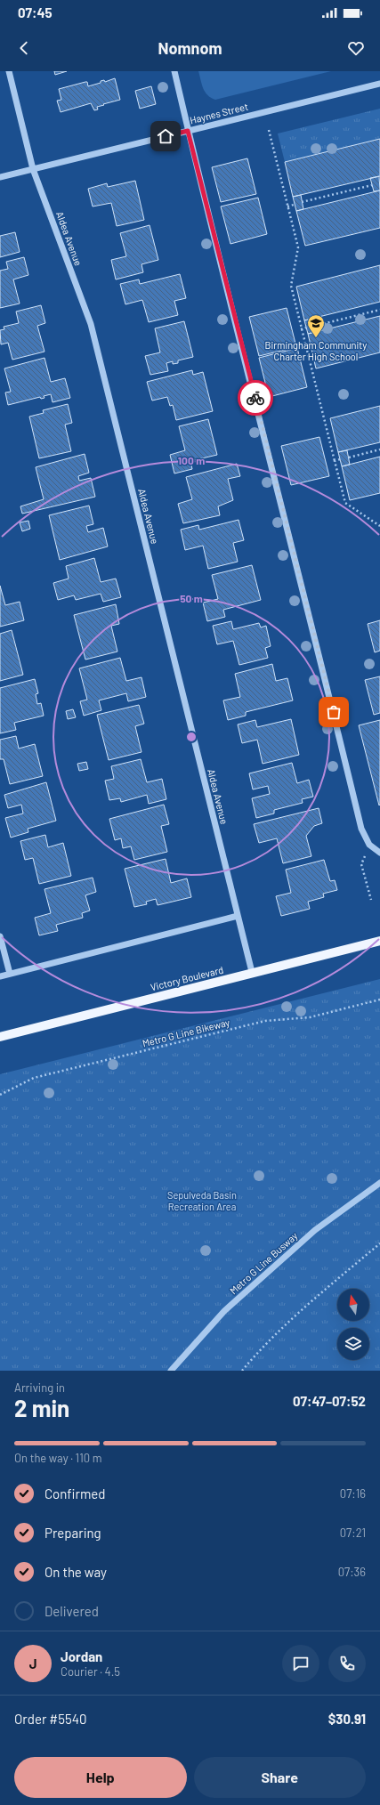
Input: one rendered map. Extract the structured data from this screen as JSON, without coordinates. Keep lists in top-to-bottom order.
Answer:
{
  "streets": {
    "main road": ["Victory Boulevard"],
    "street": ["Haynes Street", "Aldea Avenue", "Metro G Line Busway"],
    "path": ["Metro G Line Bikeway"]
  },
  "crossings": [
    ["Haynes Street", "Aldea Avenue"],
    ["Aldea Avenue", "Victory Boulevard"]
  ],
  "parks": ["Sepulveda Basin Recreation Area"],
  "places": {
    "school or university": ["Birmingham Community Charter High School"]
  },
  "north": "top",
  "page": {
    "status": "07:45",
    "header": "Nomnom",
    "heading": ["2 min", "Arriving in", "07:47–07:52"],
    "panel": [
      "Jordan",
      "Courier · 4.5",
      "Order #5540",
      "$30.91"
    ],
    "bar": "On the way · 110 m",
    "list": [
      ["Confirmed", "07:16"],
      ["Preparing", "07:21"],
      ["On the way", "07:36"],
      "Delivered"
    ],
    "round": "J",
    "buttons": ["Help", "Share"]
  },
  "rings": ["100 m", "50 m"]
}
